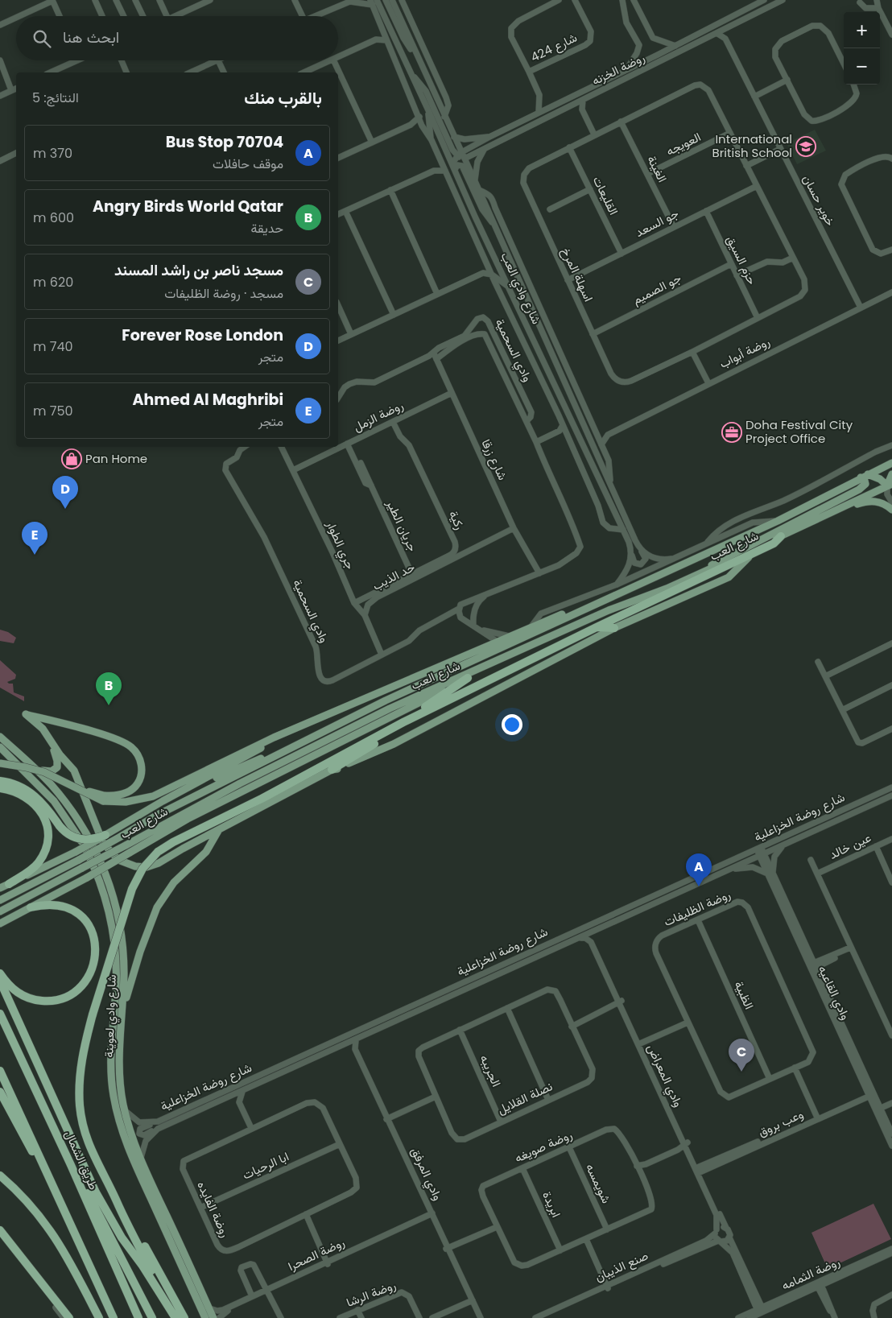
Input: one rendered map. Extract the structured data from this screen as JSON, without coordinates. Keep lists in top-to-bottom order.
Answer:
{
  "streets": {
    "highway": ["طريق الشمال"],
    "main road": ["شارع العب", "شارع وادي لعوينة"],
    "street": [
      "شارع 424",
      "روضة الخزنه",
      "العويجه",
      "الغينة",
      "القليعات",
      "خوير حسان",
      "جو السعد",
      "حزم السيق",
      "اسهلة المرخ",
      "شارع وادي العب",
      "جو الصميم",
      "وادي السحمية",
      "روضة أبواب",
      "روضة الزمل",
      "شارع زرقا",
      "ركية",
      "جريان الطير",
      "جري الطوار",
      "حد الذيب",
      "شارع روضة الخزاعلية",
      "عين خالد",
      "روضة الظليفات",
      "وادي القاعيه",
      "الظبية",
      "الجريبه",
      "وادي المعراض",
      "نصلة القلايل",
      "وعب بروق",
      "روضة صويغه",
      "ابا الرحيات",
      "وادي المرفق",
      "شويمسه",
      "ابريدة",
      "روضة الفايده",
      "روضة الصحرا",
      "صنع الذيبان",
      "روضة الثمامه",
      "روضة الرشا"
    ]
  },
  "crossings": [
    ["شارع 424", "روضة الخزنه"],
    ["روضة الخزنه", "شارع وادي العب"],
    ["العويجه", "الغينة"],
    ["العويجه", "اسهلة المرخ"],
    ["الغينة", "جو السعد"],
    ["الغينة", "اسهلة المرخ"],
    ["القليعات", "جو السعد"],
    ["القليعات", "اسهلة المرخ"],
    ["خوير حسان", "روضة أبواب"],
    ["جو السعد", "حزم السيق"],
    ["جو السعد", "اسهلة المرخ"],
    ["حزم السيق", "اسهلة المرخ"],
    ["حزم السيق", "جو الصميم"],
    ["اسهلة المرخ", "جو الصميم"],
    ["شارع وادي العب", "روضة أبواب"],
    ["وادي السحمية", "شارع زرقا"],
    ["وادي السحمية", "جري الطوار"],
    ["روضة الزمل", "شارع زرقا"],
    ["روضة الزمل", "ركية"],
    ["روضة الزمل", "جريان الطير"],
    ["روضة الزمل", "جري الطوار"],
    ["شارع زرقا", "حد الذيب"],
    ["ركية", "جريان الطير"],
    ["ركية", "جري الطوار"],
    ["ركية", "حد الذيب"],
    ["جري الطوار", "حد الذيب"],
    ["شارع روضة الخزاعلية", "وادي القاعيه"],
    ["شارع روضة الخزاعلية", "شارع وادي لعوينة"],
    ["شارع روضة الخزاعلية", "وادي المعراض"],
    ["شارع روضة الخزاعلية", "وادي المرفق"],
    ["روضة الظليفات", "الظبية"],
    ["وادي القاعيه", "وعب بروق"],
    ["شارع وادي لعوينة", "روضة الصحرا"],
    ["الجريبه", "نصلة القلايل"],
    ["وادي المعراض", "وعب بروق"],
    ["وادي المعراض", "صنع الذيبان"],
    ["وادي المعراض", "روضة الثمامه"],
    ["روضة صويغه", "شويمسه"],
    ["روضة صويغه", "ابريدة"],
    ["ابا الرحيات", "روضة الفايده"],
    ["وادي المرفق", "روضة الصحرا"]
  ],
  "places": {
    "school or university": ["International British School"],
    "office": ["Doha Festival City Project Office"],
    "shop": ["Pan Home"]
  },
  "page": {
    "map_buttons": ["+", "−"],
    "search": "ابحث هنا",
    "heading": ["بالقرب منك", "النتائج: 5"],
    "list": [
      {
        "mark": "A",
        "name": "Bus Stop 70704",
        "note": "موقف حافلات",
        "value": "370 m"
      },
      {
        "mark": "B",
        "name": "Angry Birds World Qatar",
        "note": "حديقة",
        "value": "600 m"
      },
      {
        "mark": "C",
        "name": "مسجد ناصر بن راشد المسند",
        "note": "مسجد · روضة الظليفات",
        "value": "620 m"
      },
      {
        "mark": "D",
        "name": "Forever Rose London",
        "note": "متجر",
        "value": "740 m"
      },
      {
        "mark": "E",
        "name": "Ahmed Al Maghribi",
        "note": "متجر",
        "value": "750 m"
      }
    ],
    "pins": [
      "D",
      "E",
      "B",
      "A",
      "C"
    ]
  }
}
